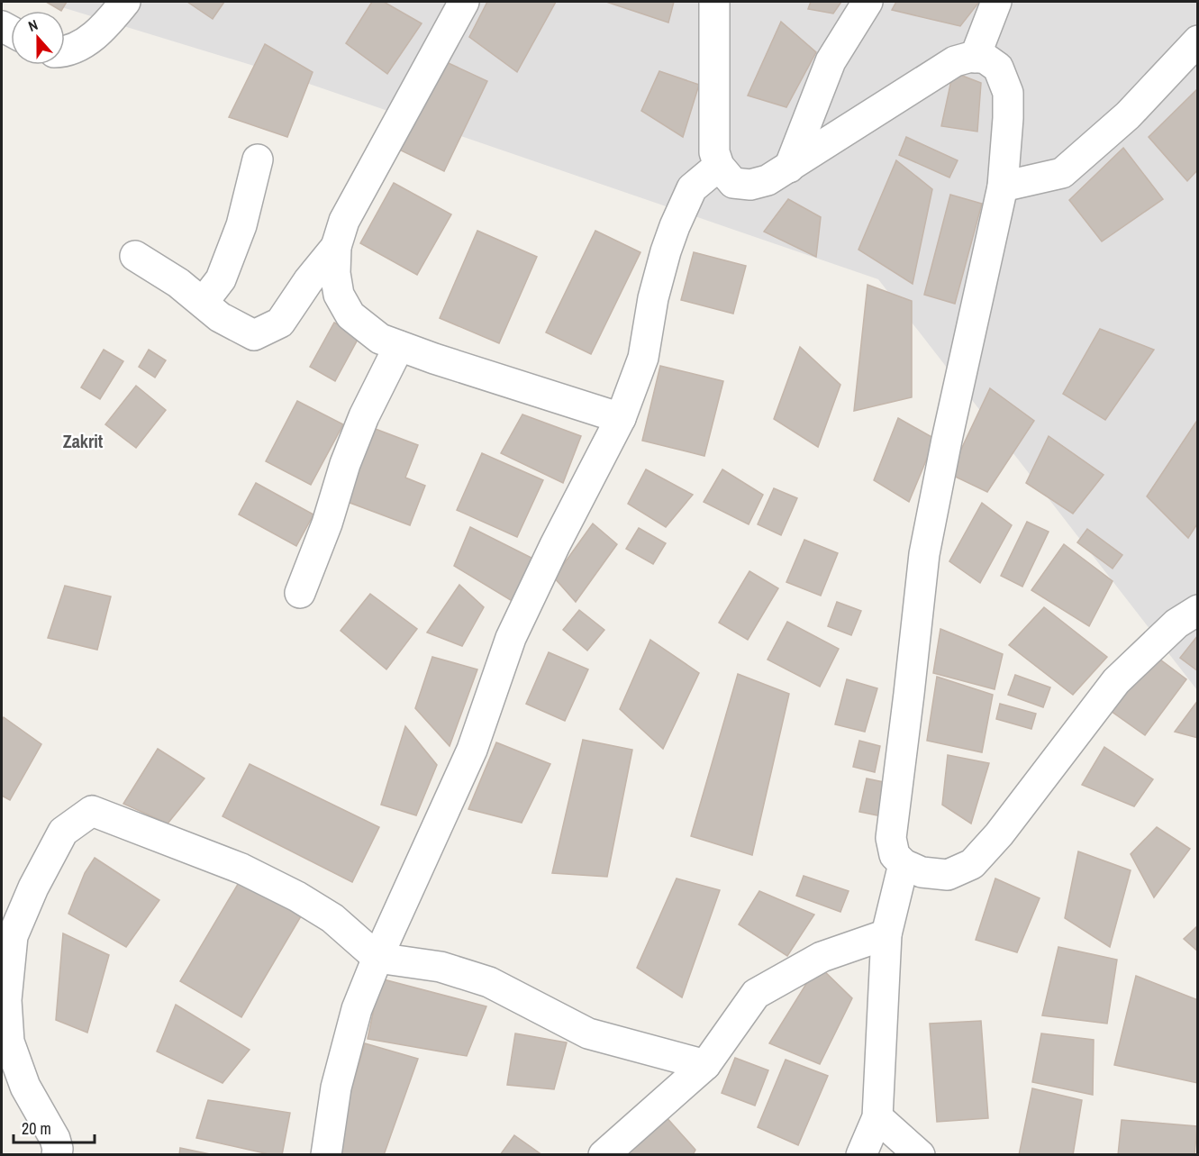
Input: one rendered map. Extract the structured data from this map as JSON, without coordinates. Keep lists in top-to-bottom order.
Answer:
{
  "districts": ["Zakrit"],
  "scale_bar": "20 m",
  "north": "top"
}
